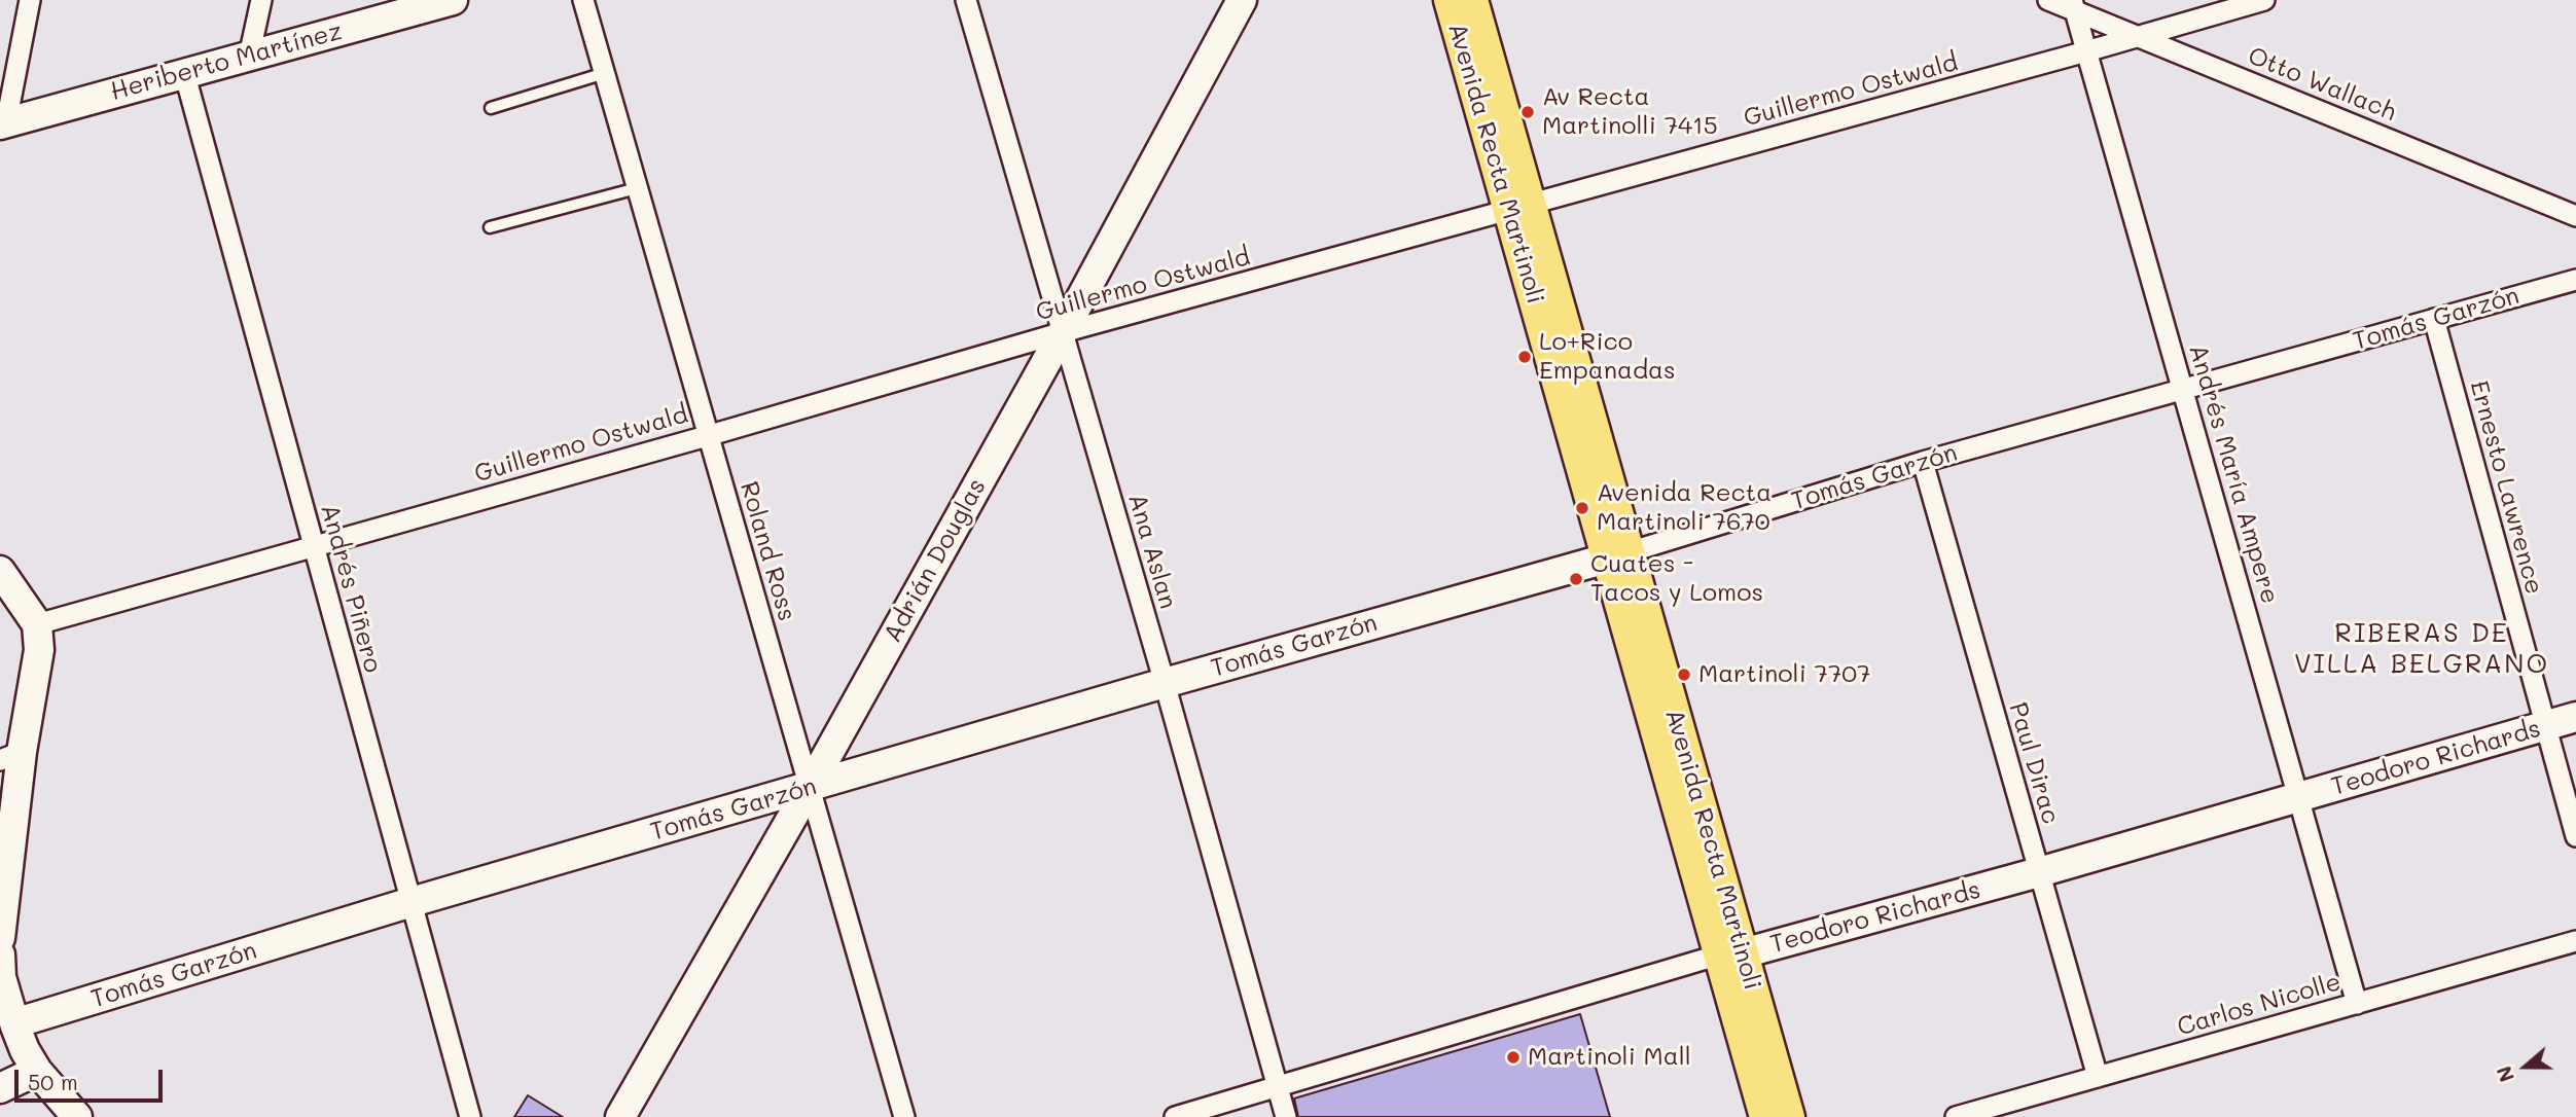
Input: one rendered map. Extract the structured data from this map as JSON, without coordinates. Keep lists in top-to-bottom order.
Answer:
{
  "streets": {
    "main road": [
      "Heriberto Martínez",
      "Avenida Recta Martinoli",
      "Tomás Garzón",
      "Adrián Douglas",
      "Teodoro Richards"
    ],
    "street": [
      "Otto Wallach",
      "Guillermo Ostwald",
      "Andrés María Ampere",
      "Ernesto Lawrence",
      "Roland Ross",
      "Ana Aslan",
      "Andrés Piñero",
      "Paul Dirac",
      "Carlos Nicolle"
    ]
  },
  "crossings": [
    ["Heriberto Martínez", "Andrés Piñero"],
    ["Otto Wallach", "Guillermo Ostwald"],
    ["Otto Wallach", "Andrés María Ampere"],
    ["Guillermo Ostwald", "Avenida Recta Martinoli"],
    ["Guillermo Ostwald", "Andrés María Ampere"],
    ["Guillermo Ostwald", "Roland Ross"],
    ["Guillermo Ostwald", "Ana Aslan"],
    ["Guillermo Ostwald", "Adrián Douglas"],
    ["Guillermo Ostwald", "Andrés Piñero"],
    ["Avenida Recta Martinoli", "Tomás Garzón"],
    ["Avenida Recta Martinoli", "Teodoro Richards"],
    ["Tomás Garzón", "Andrés María Ampere"],
    ["Tomás Garzón", "Ernesto Lawrence"],
    ["Tomás Garzón", "Roland Ross"],
    ["Tomás Garzón", "Ana Aslan"],
    ["Tomás Garzón", "Adrián Douglas"],
    ["Tomás Garzón", "Andrés Piñero"],
    ["Tomás Garzón", "Paul Dirac"],
    ["Andrés María Ampere", "Teodoro Richards"],
    ["Andrés María Ampere", "Carlos Nicolle"],
    ["Ernesto Lawrence", "Teodoro Richards"],
    ["Roland Ross", "Adrián Douglas"],
    ["Ana Aslan", "Adrián Douglas"],
    ["Ana Aslan", "Teodoro Richards"],
    ["Teodoro Richards", "Paul Dirac"],
    ["Paul Dirac", "Carlos Nicolle"]
  ],
  "districts": ["RIBERAS DE VILLA BELGRANO"],
  "places": [
    "Av Recta Martinolli 7415",
    "Lo+Rico Empanadas",
    "Avenida Recta Martinoli 7670",
    "Cuates - Tacos y Lomos",
    "Martinoli 7707",
    "Martinoli Mall"
  ],
  "scale_bar": "50 m",
  "north": "left"
}
